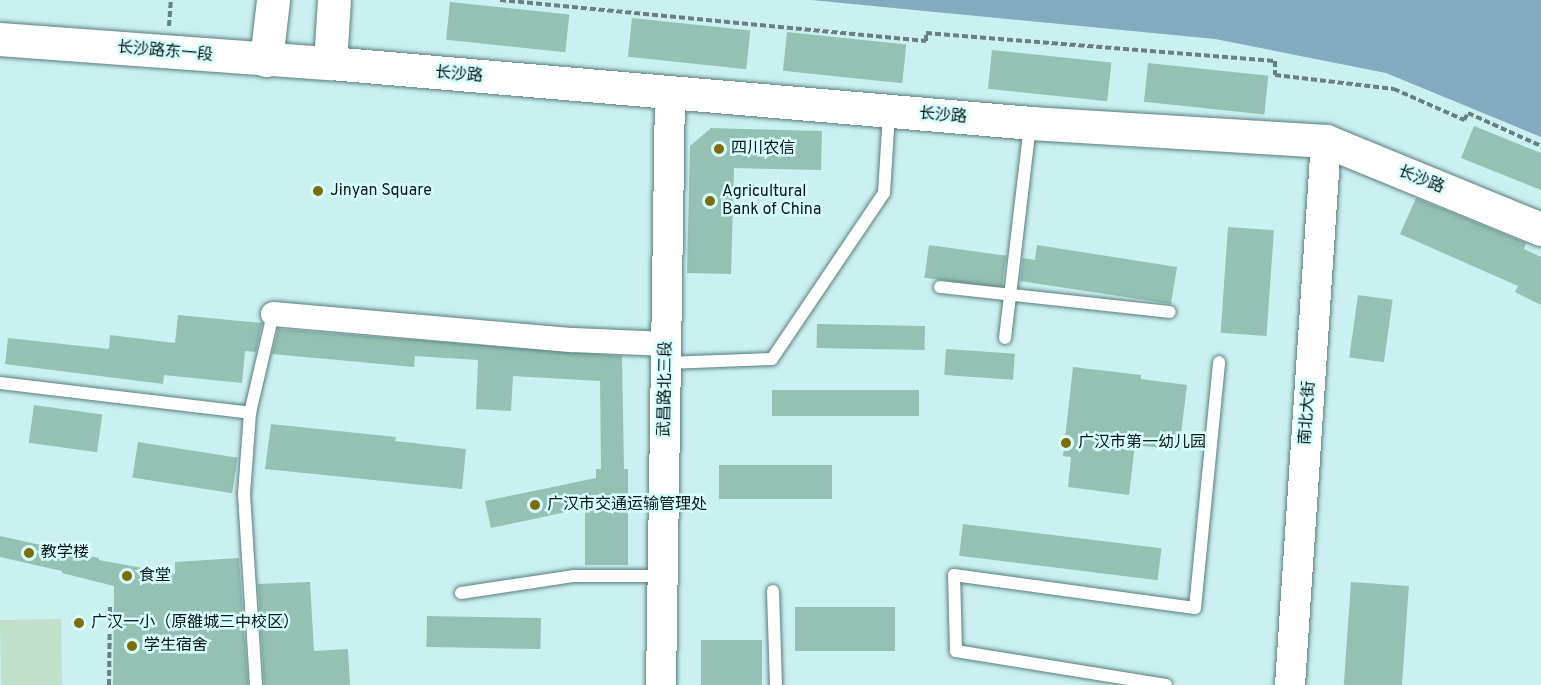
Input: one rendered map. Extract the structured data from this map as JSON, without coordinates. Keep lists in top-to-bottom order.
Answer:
{
  "streets": {
    "main road": ["长沙路东一段", "长沙路"],
    "street": ["武昌路北三段", "南北大街"]
  },
  "crossings": [
    ["长沙路东一段", "长沙路"],
    ["长沙路", "武昌路北三段"],
    ["长沙路", "南北大街"]
  ],
  "places": [
    "四川农信",
    "Jinyan Square",
    "Agricultural Bank of China",
    "广汉市第一幼儿园",
    "广汉市交通运输管理处",
    "教学楼",
    "食堂",
    "广汉一小（原雒城三中校区）",
    "学生宿舍"
  ]
}
